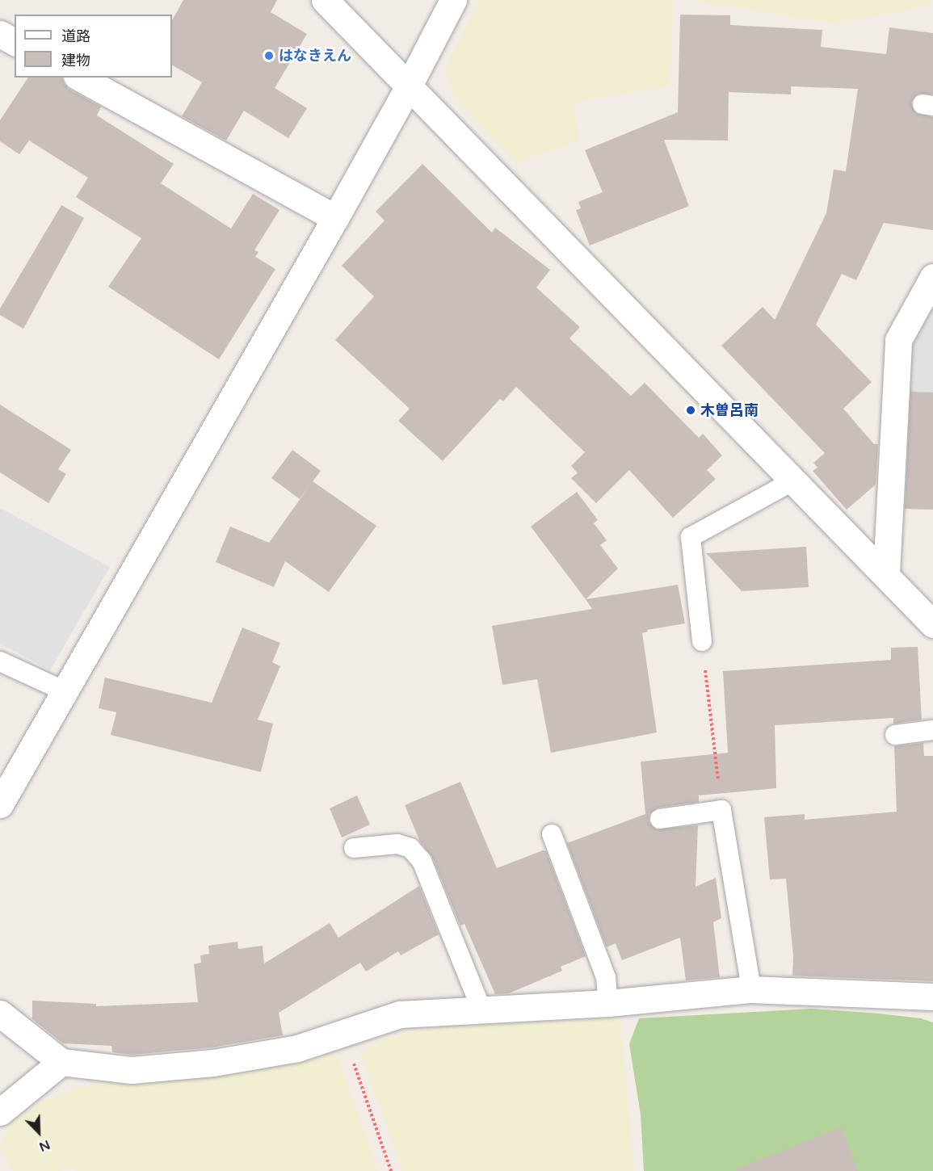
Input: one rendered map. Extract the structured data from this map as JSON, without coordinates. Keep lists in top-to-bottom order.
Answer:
{
  "places": ["はなきえん", "木曽呂南"],
  "legend": ["道路", "建物"],
  "north": "bottom right"
}
